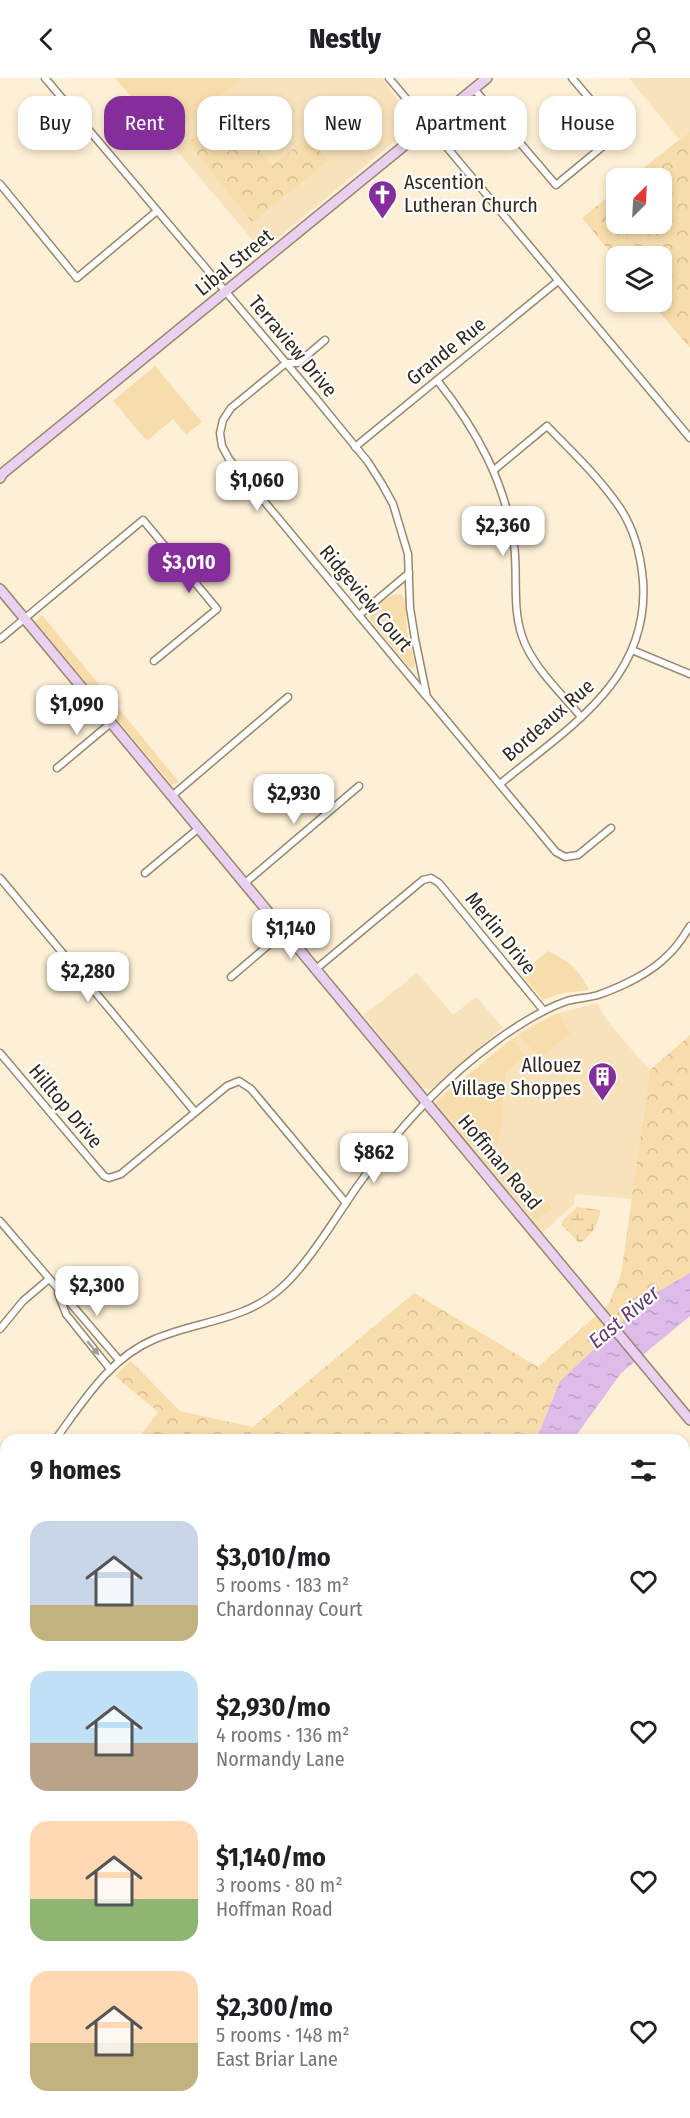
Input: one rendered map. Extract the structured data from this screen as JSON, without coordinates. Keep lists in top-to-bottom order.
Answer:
{
  "streets": {
    "street": [
      "Libal Street",
      "Terraview Drive",
      "Grande Rue",
      "Ridgeview Court",
      "Bordeaux Rue",
      "Merlin Drive",
      "Hilltop Drive",
      "Hoffman Road"
    ]
  },
  "crossings": [
    ["Libal Street", "Terraview Drive"],
    ["Terraview Drive", "Grande Rue"],
    ["Terraview Drive", "Ridgeview Court"],
    ["Terraview Drive", "Bordeaux Rue"],
    ["Merlin Drive", "Hoffman Road"]
  ],
  "water": ["East River"],
  "places": {
    "church": ["Ascention Lutheran Church"],
    "building": ["Allouez Village Shoppes"]
  },
  "north": "top right",
  "page": {
    "header": "Nestly",
    "chip": [
      "Buy",
      "Rent",
      "Filters",
      "New",
      "Apartment",
      "House"
    ],
    "price": [
      "$1,060",
      "$2,360",
      "$3,010",
      "$1,090",
      "$2,930",
      "$1,140",
      "$2,280",
      "$862",
      "$2,300"
    ],
    "heading": "9 homes",
    "list": [
      {
        "name": "$3,010/mo",
        "note": "5 rooms · 183 m² · Chardonnay Court"
      },
      {
        "name": "$2,930/mo",
        "note": "4 rooms · 136 m² · Normandy Lane"
      },
      {
        "name": "$1,140/mo",
        "note": "3 rooms · 80 m² · Hoffman Road"
      },
      {
        "name": "$2,300/mo",
        "note": "5 rooms · 148 m² · East Briar Lane"
      }
    ]
  }
}
